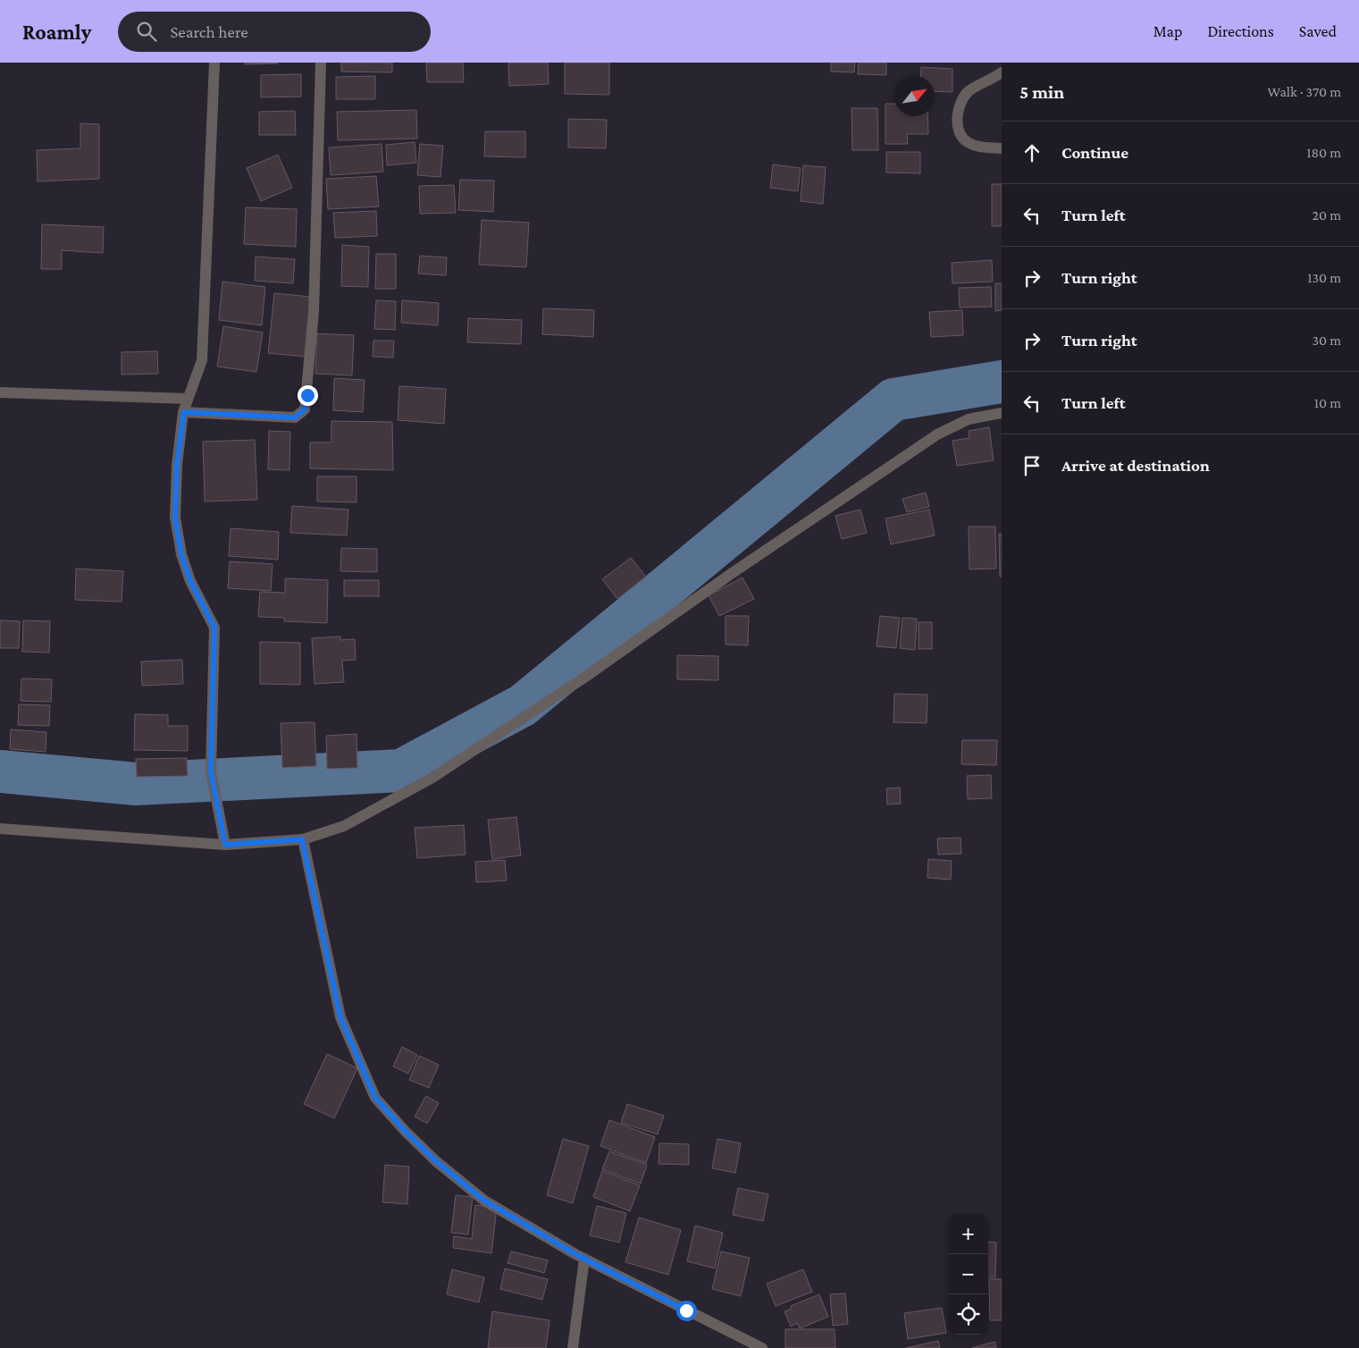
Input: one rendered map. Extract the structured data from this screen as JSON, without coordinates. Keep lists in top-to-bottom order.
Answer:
{
  "north": "top right",
  "page": {
    "header": "Roamly",
    "search": "Search here",
    "nav": ["Map", "Directions", "Saved"],
    "heading": ["5 min", "Walk · 370 m"],
    "list": [
      ["Continue", "180 m"],
      ["Turn left", "20 m"],
      ["Turn right", "130 m"],
      ["Turn right", "30 m"],
      ["Turn left", "10 m"],
      "Arrive at destination"
    ],
    "map_buttons": ["+", "−"]
  }
}
